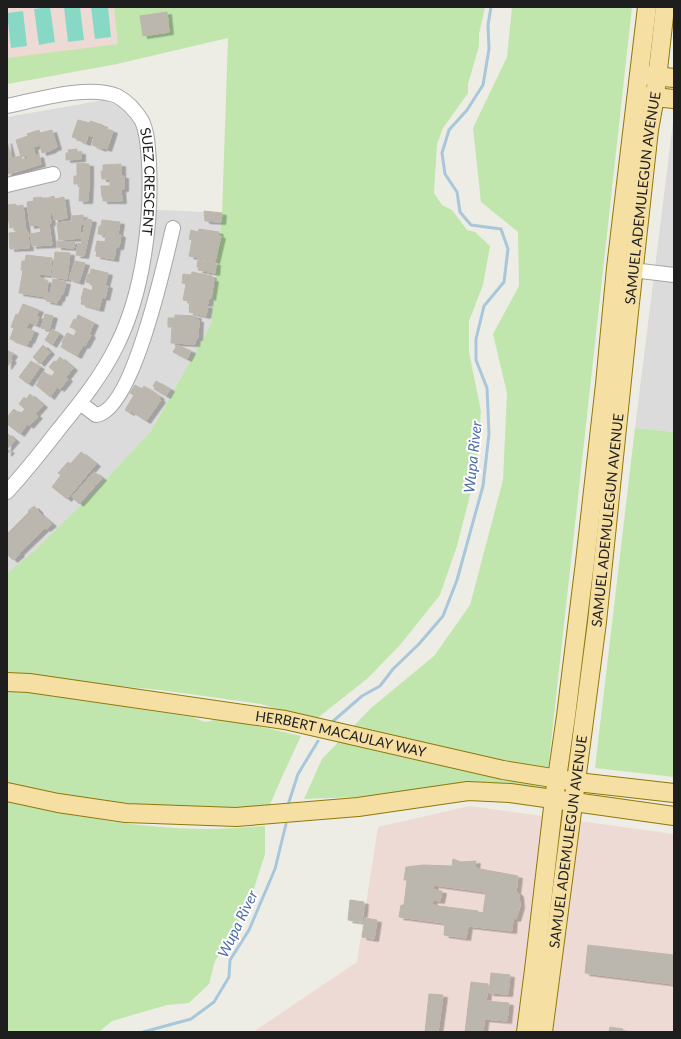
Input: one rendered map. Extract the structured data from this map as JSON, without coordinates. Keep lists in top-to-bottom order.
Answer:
{
  "streets": {
    "main road": ["SAMUEL ADEMULEGUN AVENUE", "HERBERT MACAULAY WAY"],
    "street": ["SUEZ CRESCENT"]
  },
  "crossings": [
    ["SAMUEL ADEMULEGUN AVENUE", "HERBERT MACAULAY WAY"]
  ],
  "water": ["Wupa River"]
}
